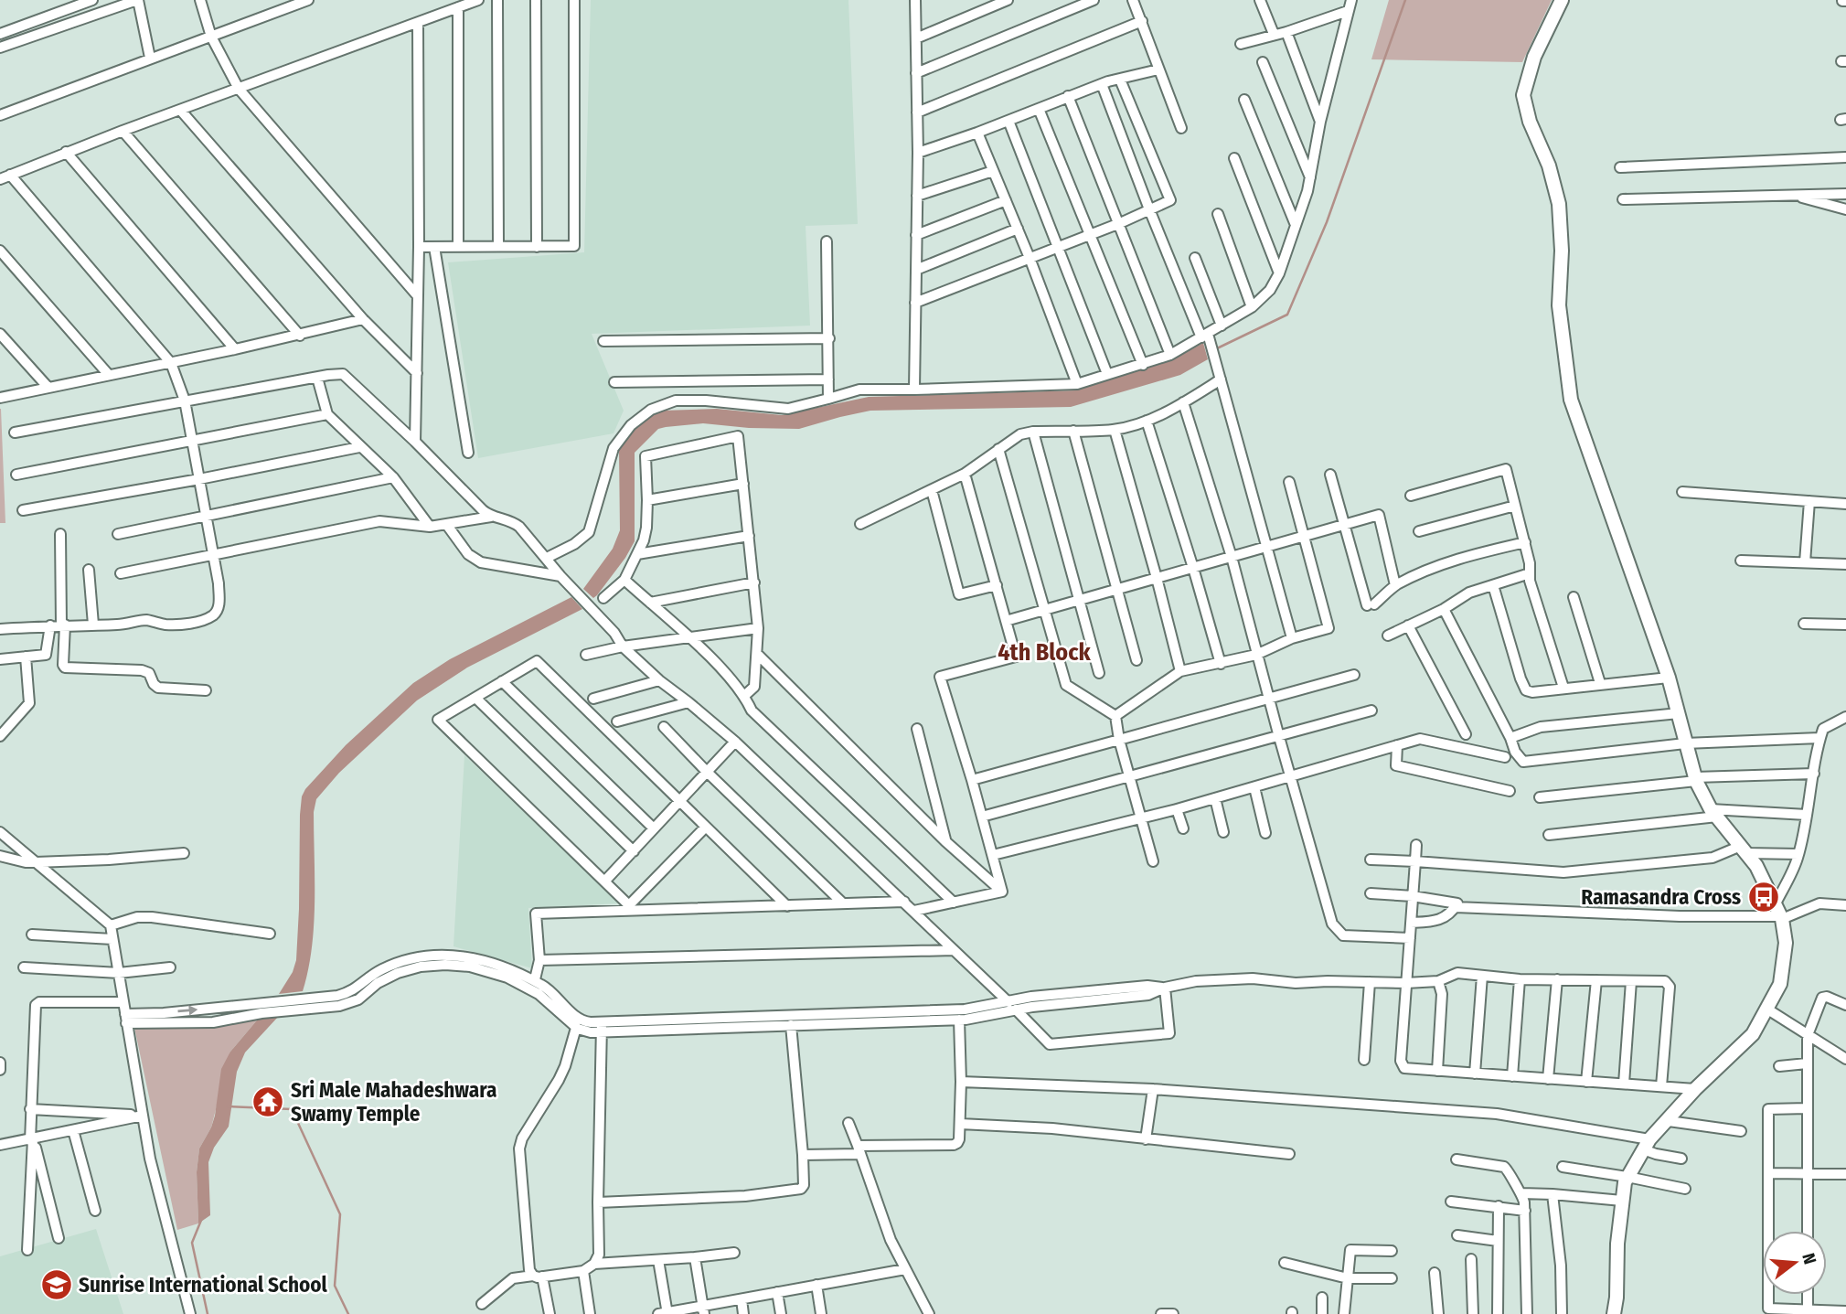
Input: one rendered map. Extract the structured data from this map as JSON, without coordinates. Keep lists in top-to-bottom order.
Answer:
{
  "districts": ["4th Block"],
  "places": {
    "bus stop": ["Ramasandra Cross"],
    "temple": ["Sri Male Mahadeshwara Swamy Temple"],
    "school or university": ["Sunrise International School"]
  },
  "north": "right"
}
